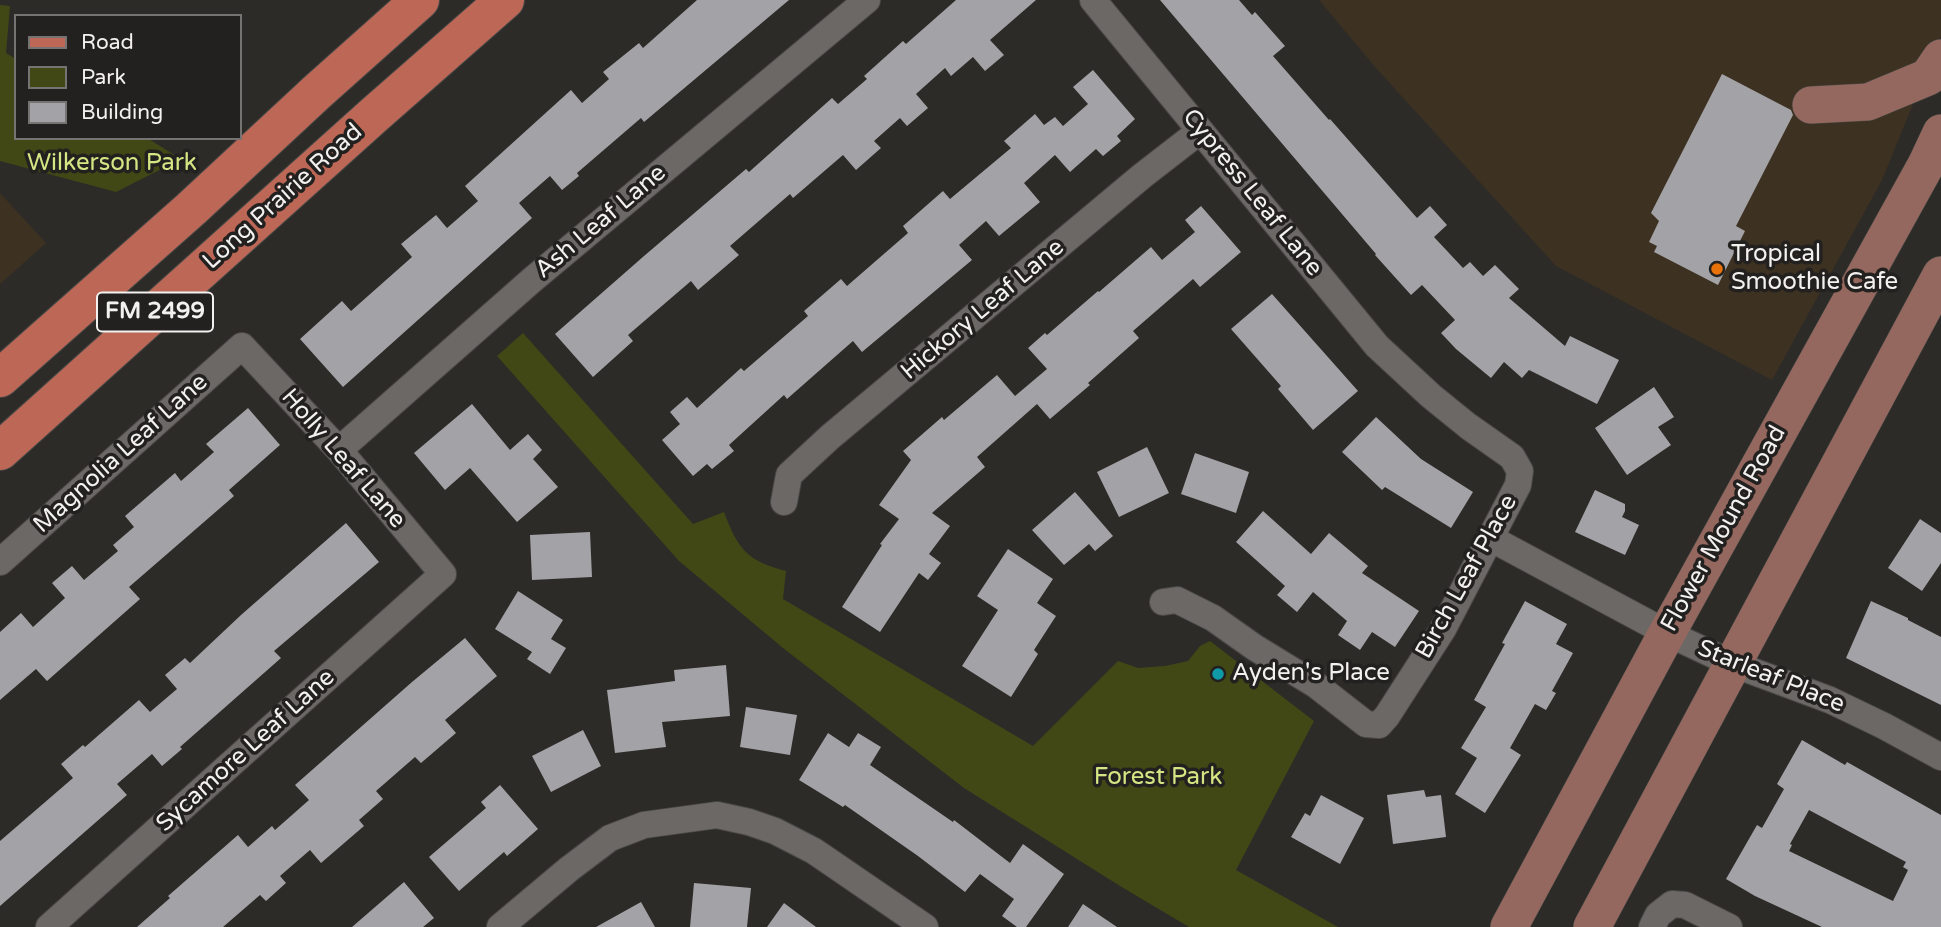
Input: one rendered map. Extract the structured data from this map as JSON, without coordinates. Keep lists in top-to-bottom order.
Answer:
{
  "streets": {
    "main road": ["Long Prairie Road", "FM 2499", "Flower Mound Road"],
    "street": [
      "Cypress Leaf Lane",
      "Ash Leaf Lane",
      "Hickory Leaf Lane",
      "Magnolia Leaf Lane",
      "Holly Leaf Lane",
      "Birch Leaf Place",
      "Starleaf Place",
      "Sycamore Leaf Lane"
    ]
  },
  "crossings": [
    ["Cypress Leaf Lane", "Hickory Leaf Lane"],
    ["Cypress Leaf Lane", "Birch Leaf Place"],
    ["Ash Leaf Lane", "Holly Leaf Lane"],
    ["Magnolia Leaf Lane", "Holly Leaf Lane"],
    ["Holly Leaf Lane", "Sycamore Leaf Lane"],
    ["Flower Mound Road", "Starleaf Place"],
    ["Birch Leaf Place", "Starleaf Place"]
  ],
  "parks": ["Wilkerson Park", "Forest Park"],
  "places": ["Tropical Smoothie Cafe", "Ayden's Place"],
  "legend": ["Road", "Park", "Building"]
}
